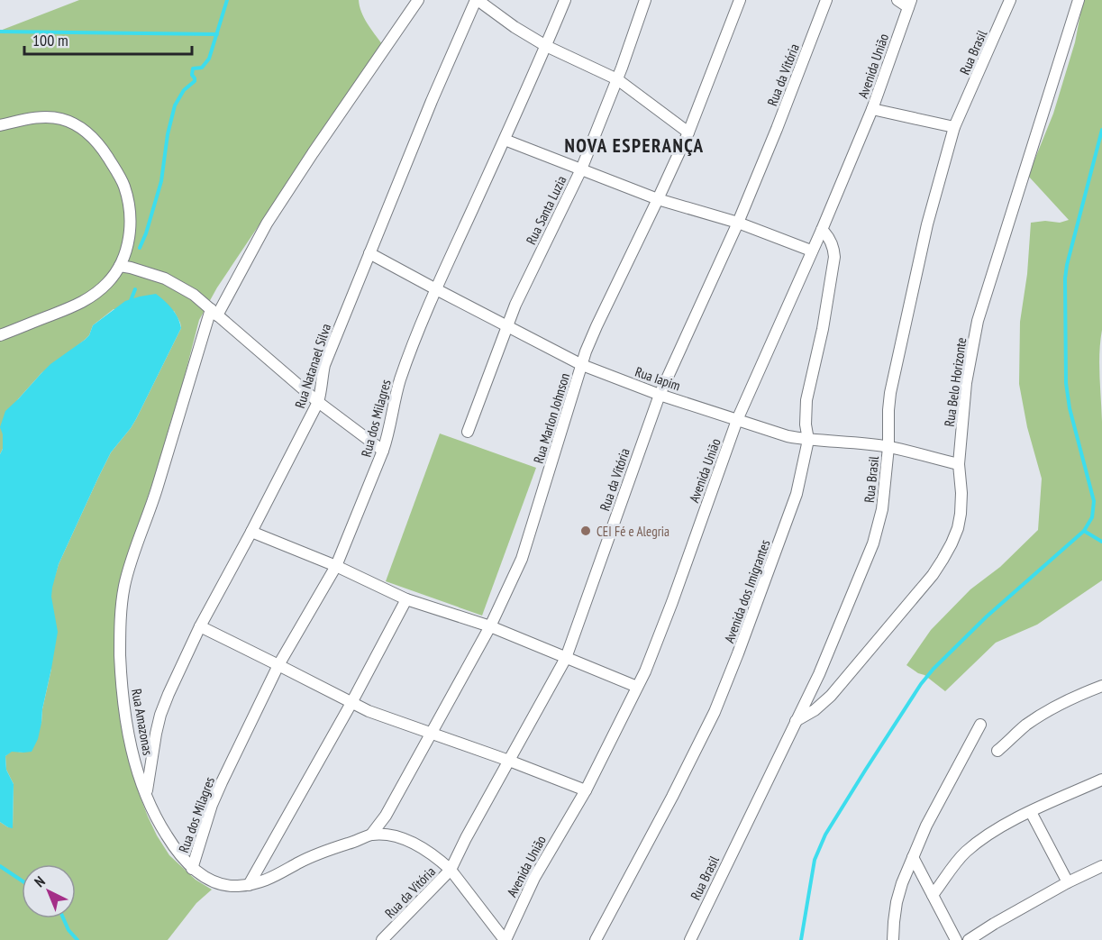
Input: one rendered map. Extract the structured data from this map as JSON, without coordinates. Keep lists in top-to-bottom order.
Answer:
{
  "streets": {
    "street": [
      "Rua Brasil",
      "Avenida União",
      "Rua da Vitória",
      "Rua Santa Luzia",
      "Rua Natanael Silva",
      "Rua Iapim",
      "Rua Belo Horizonte",
      "Rua dos Milagres",
      "Rua Marlon Johnson",
      "Avenida dos Imigrantes",
      "Rua Amazonas"
    ]
  },
  "crossings": [
    ["Rua Brasil", "Rua Iapim"],
    ["Rua Brasil", "Rua Belo Horizonte"],
    ["Avenida União", "Rua Iapim"],
    ["Avenida União", "Avenida dos Imigrantes"],
    ["Avenida União", "Rua Amazonas"],
    ["Rua da Vitória", "Rua Iapim"],
    ["Rua da Vitória", "Rua Amazonas"],
    ["Rua Santa Luzia", "Rua Iapim"],
    ["Rua Natanael Silva", "Rua Iapim"],
    ["Rua Natanael Silva", "Rua Amazonas"],
    ["Rua Iapim", "Rua Belo Horizonte"],
    ["Rua Iapim", "Rua dos Milagres"],
    ["Rua Iapim", "Rua Marlon Johnson"],
    ["Rua Iapim", "Avenida dos Imigrantes"],
    ["Rua dos Milagres", "Rua Amazonas"],
    ["Rua Marlon Johnson", "Rua Amazonas"]
  ],
  "districts": ["NOVA ESPERANÇA"],
  "places": ["CEI Fé e Alegria"],
  "scale_bar": "100 m",
  "north": "top left"
}
